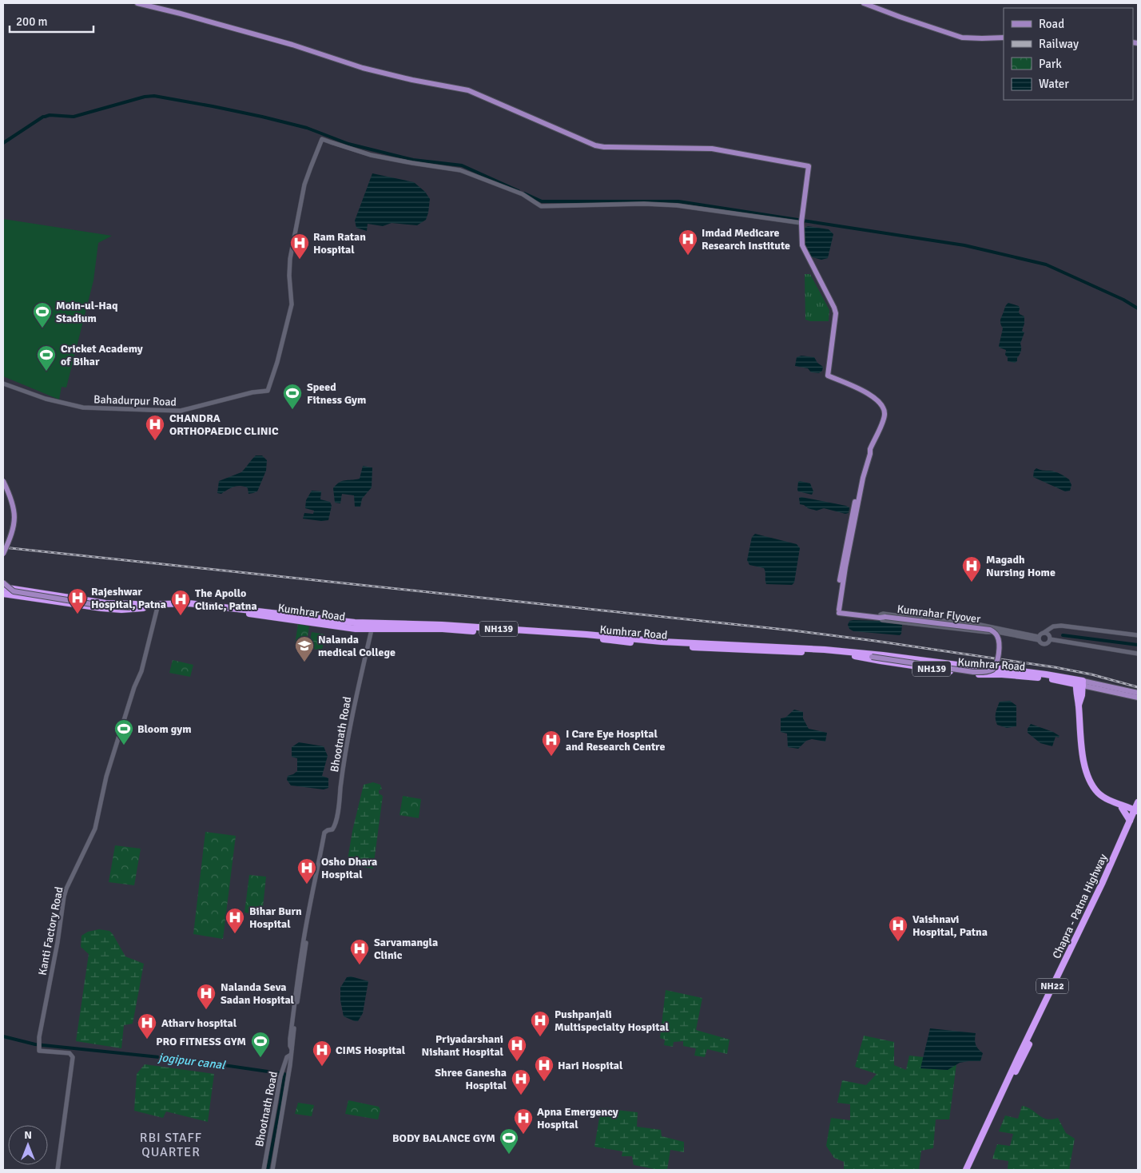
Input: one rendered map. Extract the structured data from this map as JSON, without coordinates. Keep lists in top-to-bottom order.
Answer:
{
  "streets": {
    "highway": [
      "Kumhrar Road",
      "NH139",
      "Chapra - Patna Highway",
      "NH22"
    ],
    "main road": ["Kumrahar Flyover"],
    "street": ["Bahadurpur Road", "Bhootnath Road", "Kanti Factory Road"]
  },
  "crossings": [
    ["Kumhrar Road", "Kumrahar Flyover"],
    ["Kumhrar Road", "NH139"],
    ["Kumhrar Road", "Bhootnath Road"],
    ["NH139", "Kanti Factory Road"]
  ],
  "districts": ["RBI STAFF QUARTER"],
  "water": ["jogipur canal"],
  "places": {
    "hospital": [
      "Imdad Medicare Research Institute",
      "Ram Ratan Hospital",
      "CHANDRA ORTHOPAEDIC CLINIC",
      "Magadh Nursing Home",
      "Rajeshwar Hospital, Patna",
      "The Apollo Clinic, Patna",
      "I Care Eye Hospital and Research Centre",
      "Osho Dhara Hospital",
      "Bihar Burn Hospital",
      "Vaishnavi Hospital, Patna",
      "Sarvamangla Clinic",
      "Nalanda Seva Sadan Hospital",
      "Pushpanjali Multispecialty Hospital",
      "Atharv hospital",
      "Priyadarshani Nishant Hospital",
      "CIMS Hospital",
      "Hari Hospital",
      "Shree Ganesha Hospital",
      "Apna Emergency Hospital"
    ],
    "sports": [
      "Moin-ul-Haq Stadium",
      "Cricket Academy of Bihar",
      "Speed Fitness Gym",
      "Bloom gym",
      "PRO FITNESS GYM",
      "BODY BALANCE GYM"
    ],
    "school or university": ["Nalanda medical College"]
  },
  "legend": [
    "Road",
    "Railway",
    "Park",
    "Water"
  ],
  "scale_bar": "200 m",
  "north": "top"
}
